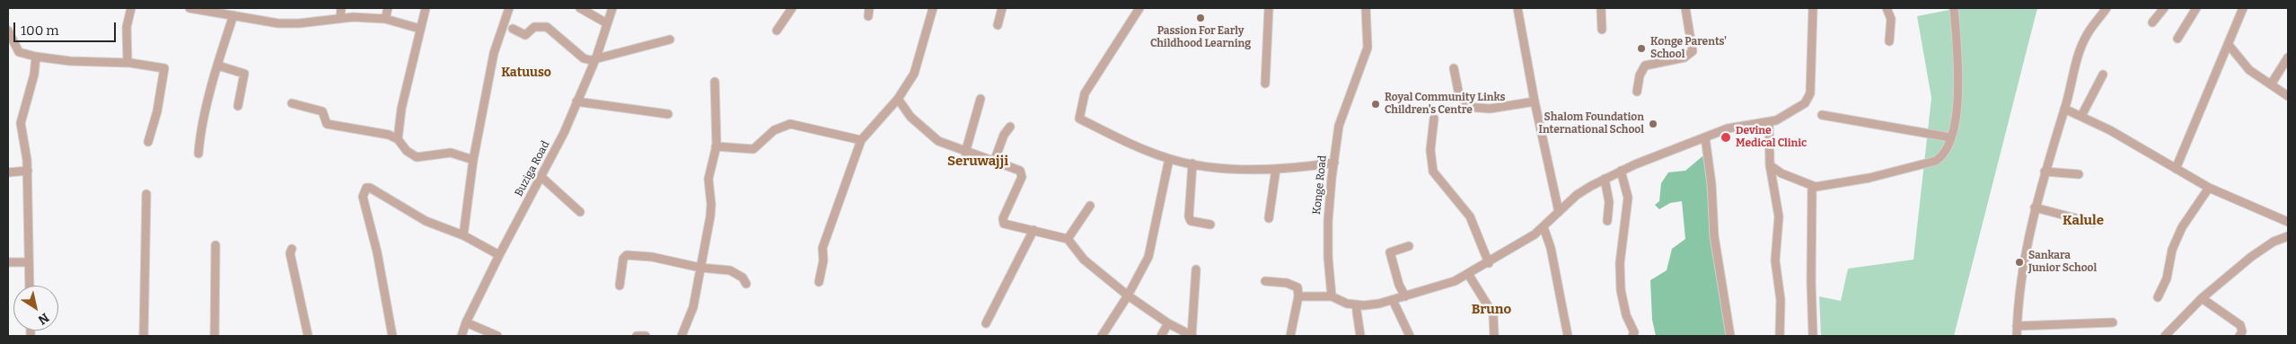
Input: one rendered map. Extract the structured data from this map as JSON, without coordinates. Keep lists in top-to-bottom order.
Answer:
{
  "streets": {
    "street": ["Buziga Road", "Konge Road"]
  },
  "districts": [
    "Katuuso",
    "Seruwajji",
    "Kalule",
    "Bruno"
  ],
  "places": [
    "Passion For Early Childhood Learning",
    "Konge Parents' School",
    "Royal Community Links Children's Centre",
    "Shalom Foundation International School",
    "Devine Medical Clinic",
    "Sankara Junior School"
  ],
  "scale_bar": "100 m",
  "north": "bottom right"
}
